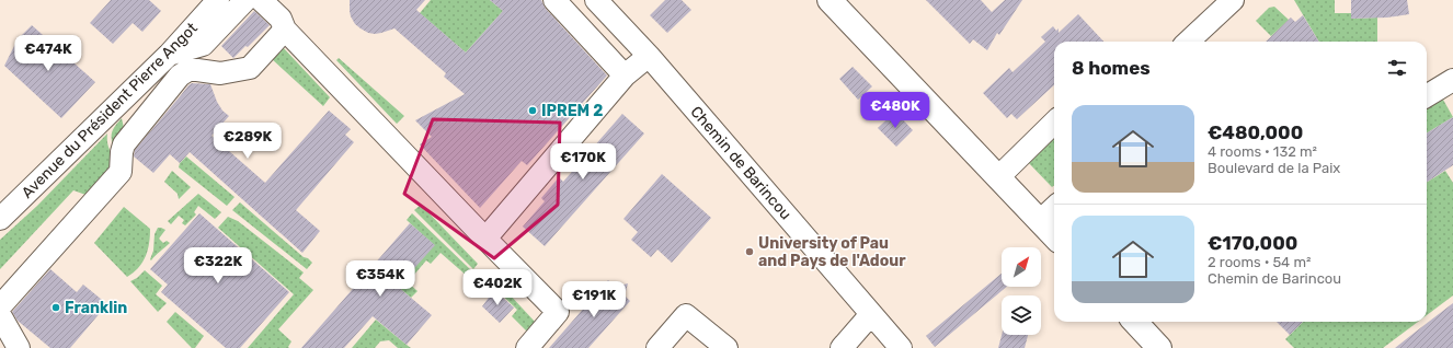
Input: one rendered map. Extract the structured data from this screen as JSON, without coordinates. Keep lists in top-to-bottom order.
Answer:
{
  "streets": {
    "street": ["Avenue du Président Pierre Angot", "Chemin de Barincou"]
  },
  "places": ["IPREM 2", "University of Pau and Pays de l'Adour", "Franklin"],
  "north": "top right",
  "page": {
    "price": [
      "€474K",
      "€480K",
      "€289K",
      "€170K",
      "€322K",
      "€354K",
      "€402K",
      "€191K"
    ],
    "heading": "8 homes",
    "list": [
      {
        "name": "€480,000",
        "note": "4 rooms · 132 m² · Boulevard de la Paix"
      },
      {
        "name": "€170,000",
        "note": "2 rooms · 54 m² · Chemin de Barincou"
      }
    ]
  }
}
